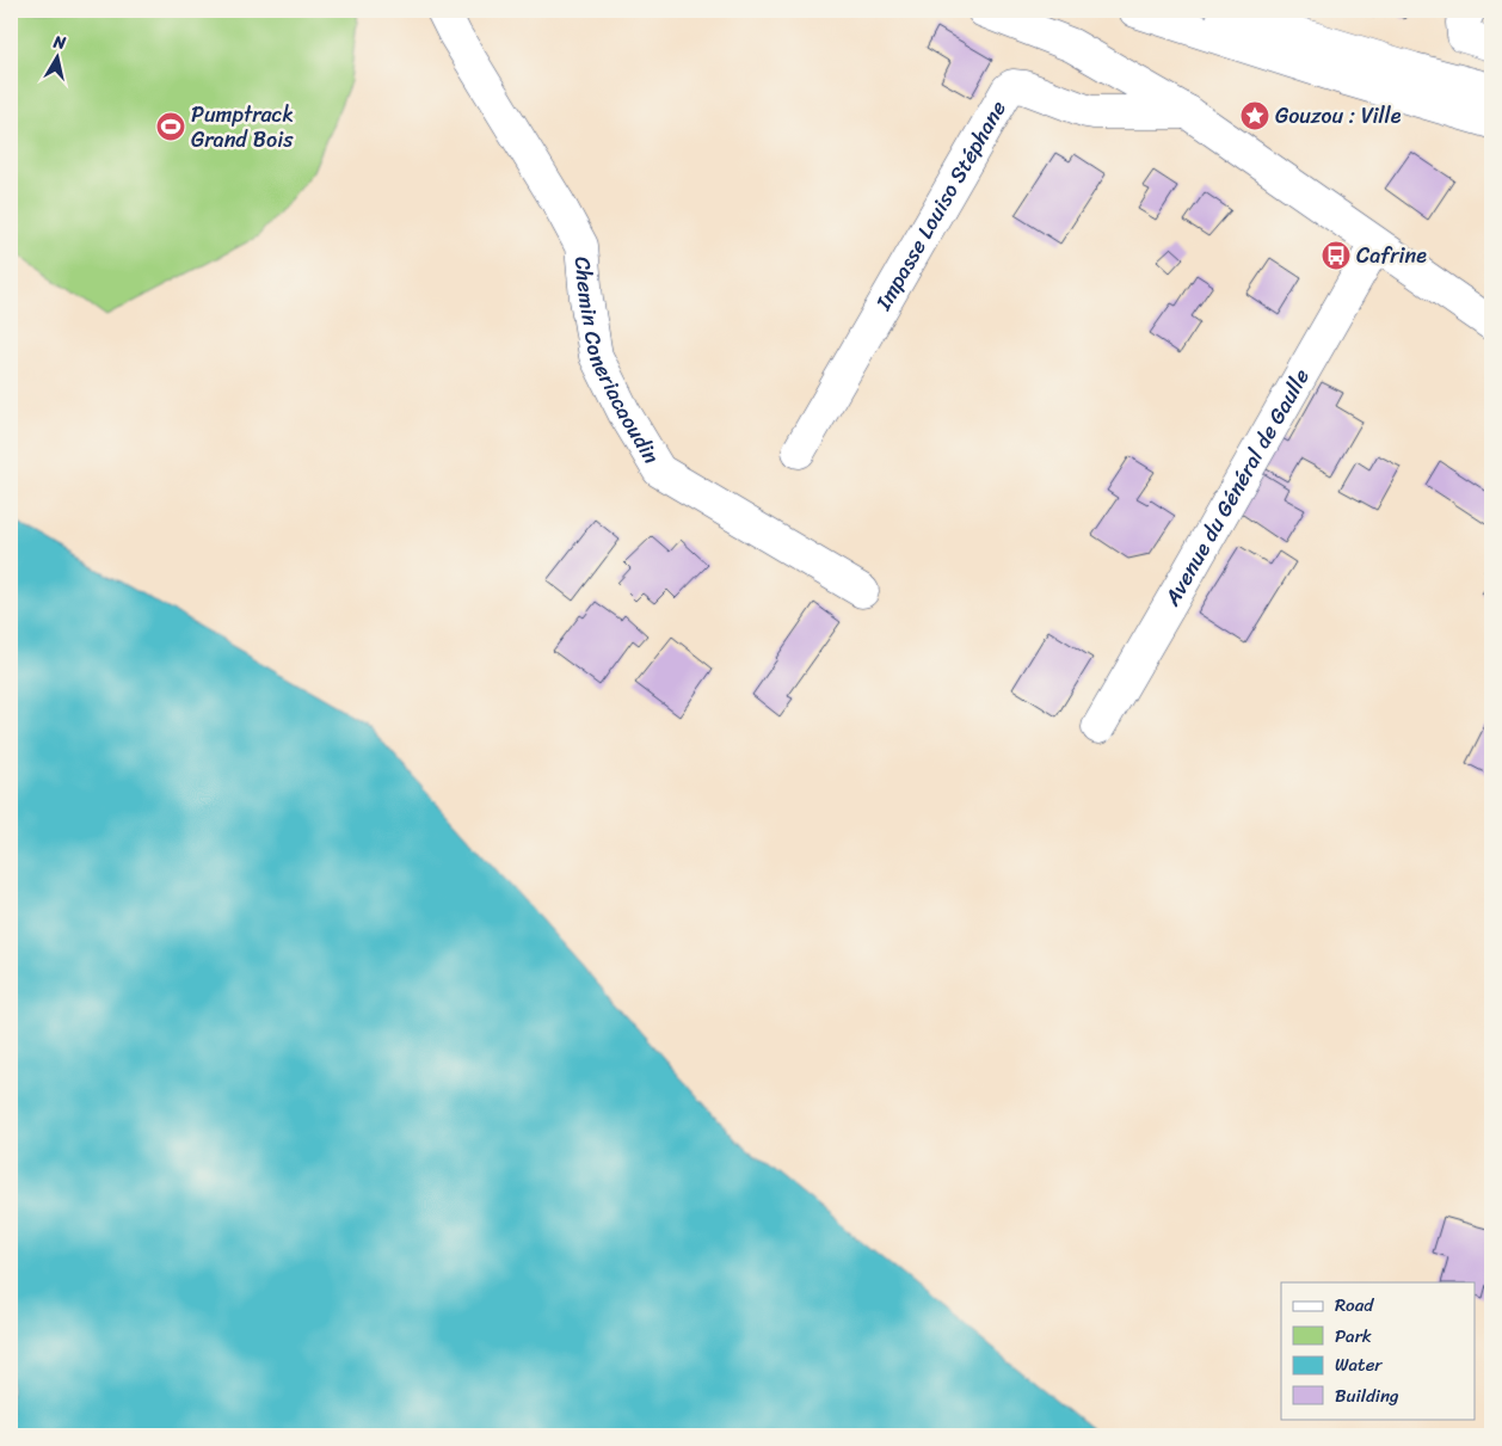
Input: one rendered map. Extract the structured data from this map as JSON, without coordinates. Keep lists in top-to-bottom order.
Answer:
{
  "streets": {
    "street": ["Impasse Louiso Stéphane", "Chemin Coneriacaoudin", "Avenue du Général de Gaulle"]
  },
  "places": {
    "place": ["Gouzou : Ville"],
    "sports": ["Pumptrack Grand Bois"],
    "bus stop": ["Cafrine"]
  },
  "legend": [
    "Road",
    "Park",
    "Water",
    "Building"
  ],
  "north": "top"
}
